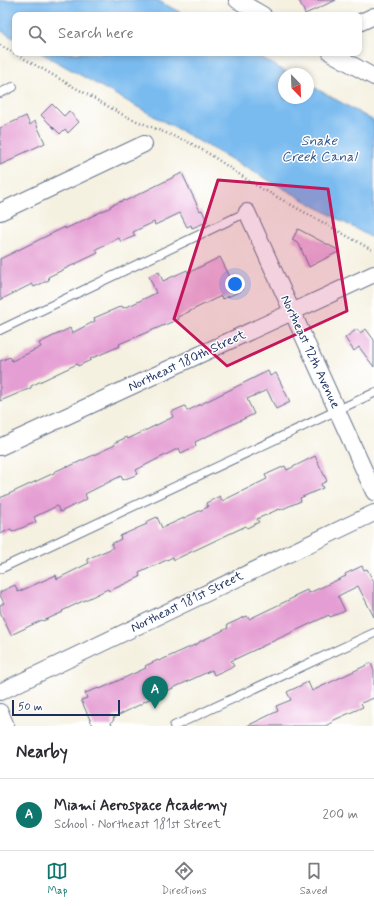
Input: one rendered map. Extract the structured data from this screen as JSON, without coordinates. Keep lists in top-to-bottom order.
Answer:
{
  "streets": {
    "street": ["Northeast 12th Avenue", "Northeast 180th Street", "Northeast 181st Street"]
  },
  "crossings": [
    ["Northeast 12th Avenue", "Northeast 180th Street"]
  ],
  "water": ["Snake Creek Canal"],
  "scale_bar": "50 m",
  "north": "bottom right",
  "page": {
    "search": "Search here",
    "pins": "A",
    "scale": "50 m",
    "heading": "Nearby",
    "list": [
      {
        "mark": "A",
        "name": "Miami Aerospace Academy",
        "note": "School · Northeast 181st Street",
        "value": "200 m"
      }
    ],
    "nav": ["Map", "Directions", "Saved"]
  }
}
